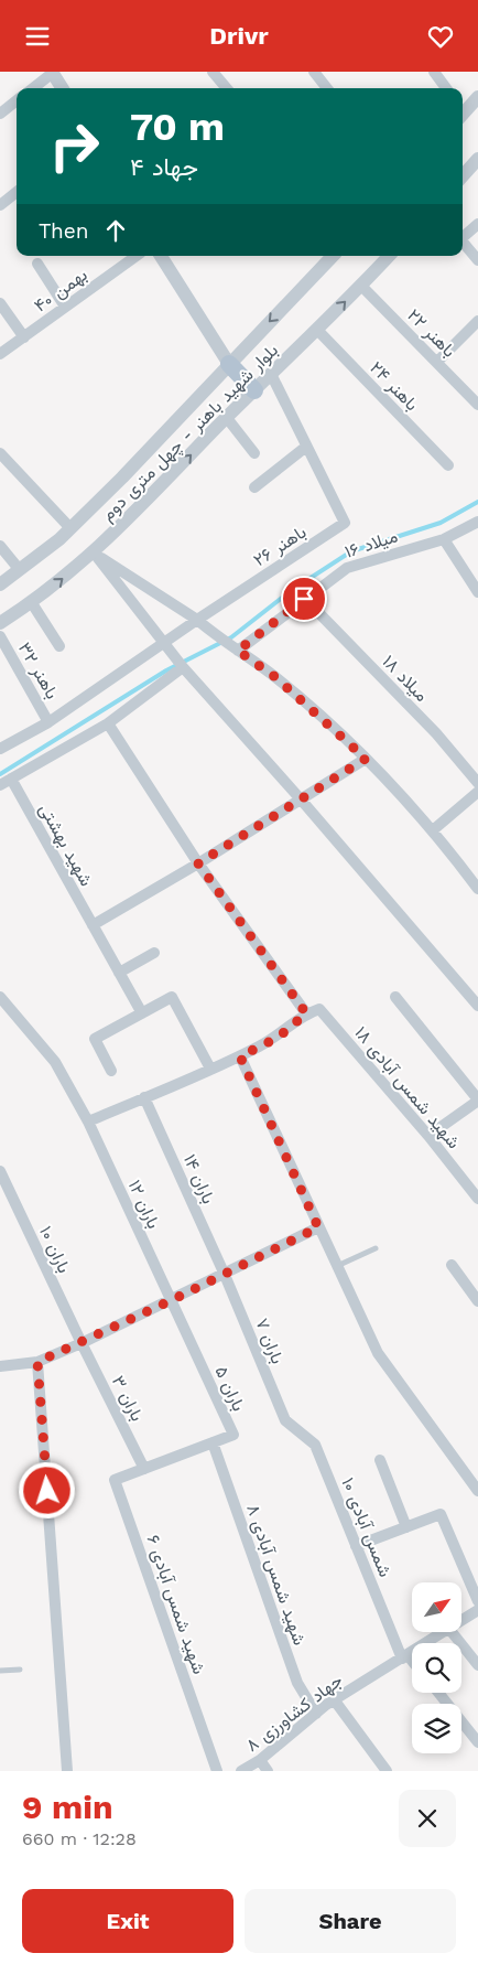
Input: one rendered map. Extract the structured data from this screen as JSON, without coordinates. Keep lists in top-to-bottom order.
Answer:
{
  "streets": {
    "street": [
      "بهمن ۴۰",
      "باهنر ۲۲",
      "باهنر ۲۴",
      "بلوار شهید باهنر - چهل متری دوم",
      "میلاد ۱۶",
      "باهنر ۲۶",
      "باهنر ۳۲",
      "میلاد ۱۸",
      "شهید بهشتی",
      "شهید شمس آبادی ۱۸",
      "باران ۱۴",
      "باران ۱۲",
      "باران ۱۰",
      "باران ۷",
      "باران ۵",
      "باران ۳",
      "شمس آبادی ۱۰",
      "شهید شمس آبادی ۸",
      "شهید شمس آبادی ۶",
      "جهاد کشاورزی ۸"
    ]
  },
  "crossings": [
    ["باهنر ۲۲", "بلوار شهید باهنر - چهل متری دوم"],
    ["باهنر ۲۴", "بلوار شهید باهنر - چهل متری دوم"],
    ["بلوار شهید باهنر - چهل متری دوم", "باهنر ۲۶"],
    ["میلاد ۱۶", "میلاد ۱۸"],
    ["باران ۱۴", "باران ۷"],
    ["باران ۱۲", "باران ۵"],
    ["باران ۱۰", "باران ۳"],
    ["باران ۷", "شمس آبادی ۱۰"],
    ["باران ۵", "باران ۳"],
    ["باران ۵", "شهید شمس آبادی ۸"],
    ["باران ۵", "شهید شمس آبادی ۶"],
    ["باران ۳", "شهید شمس آبادی ۶"],
    ["شمس آبادی ۱۰", "جهاد کشاورزی ۸"],
    ["شهید شمس آبادی ۸", "جهاد کشاورزی ۸"]
  ],
  "north": "top right",
  "page": {
    "header": "Drivr",
    "turn": ["70 m", "جهاد ۴"],
    "then": "Then",
    "heading": ["9 min", "660 m · 12:28"],
    "buttons": ["Exit", "Share"]
  }
}
